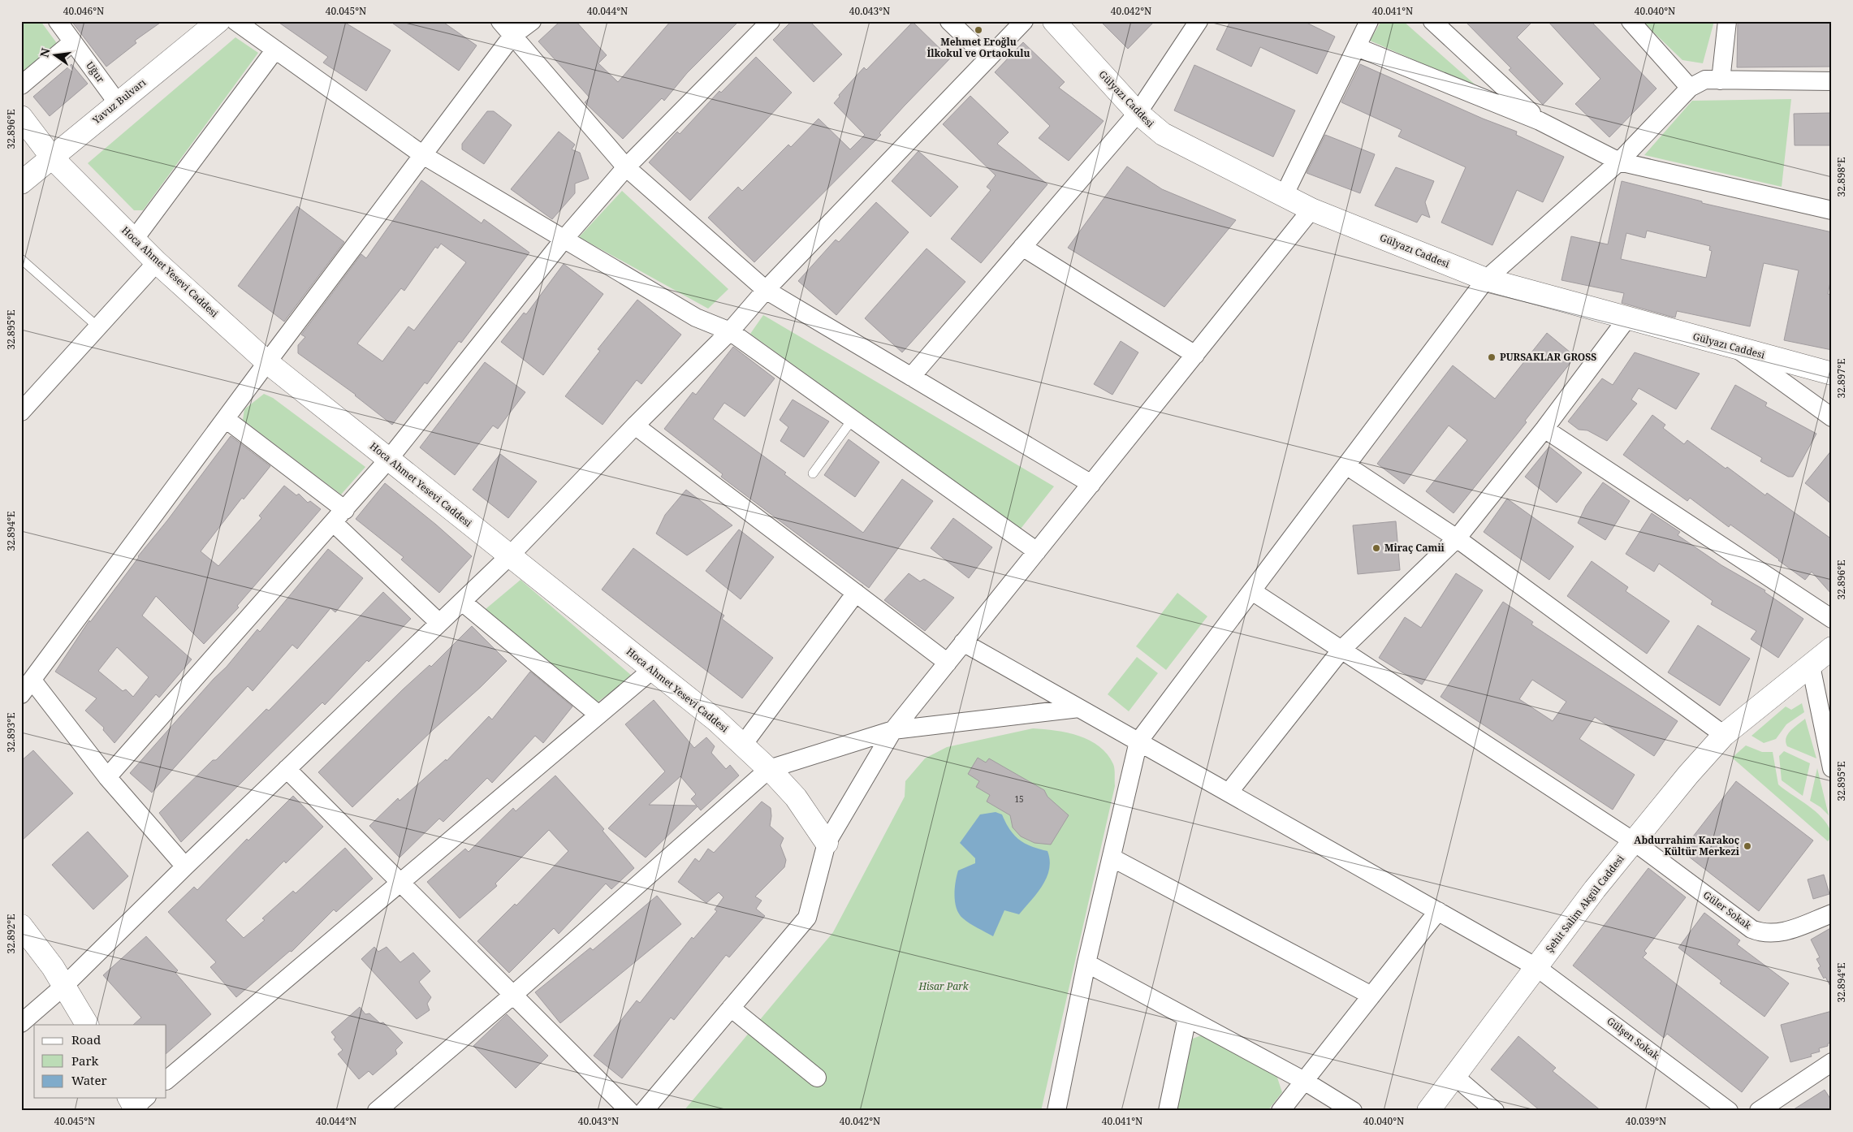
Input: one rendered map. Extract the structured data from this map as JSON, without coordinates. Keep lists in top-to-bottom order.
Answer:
{
  "streets": {
    "street": [
      "Uğur",
      "Gülyazı Caddesi",
      "Yavuz Bulvarı",
      "Hoca Ahmet Yesevi Caddesi",
      "Şehit Salim Akgül Caddesi",
      "Güler Sokak",
      "Gülşen Sokak"
    ]
  },
  "crossings": [
    ["Uğur", "Yavuz Bulvarı"],
    ["Yavuz Bulvarı", "Hoca Ahmet Yesevi Caddesi"],
    ["Şehit Salim Akgül Caddesi", "Güler Sokak"],
    ["Şehit Salim Akgül Caddesi", "Gülşen Sokak"]
  ],
  "parks": ["Hisar Park"],
  "places": [
    "Mehmet Eroğlu İlkokul ve Ortaokulu",
    "PURSAKLAR GROSS",
    "Miraç Camii",
    "Abdurrahim Karakoç Kültür Merkezi"
  ],
  "house_numbers": ["15"],
  "legend": ["Road", "Park", "Water"],
  "north": "left",
  "coordinates": [
    "40.046°N",
    "40.045°N",
    "40.044°N",
    "40.043°N",
    "40.042°N",
    "40.041°N",
    "40.040°N",
    "32.896°E",
    "32.898°E",
    "32.895°E",
    "32.897°E",
    "32.894°E",
    "32.893°E",
    "32.892°E",
    "40.039°N"
  ]
}
